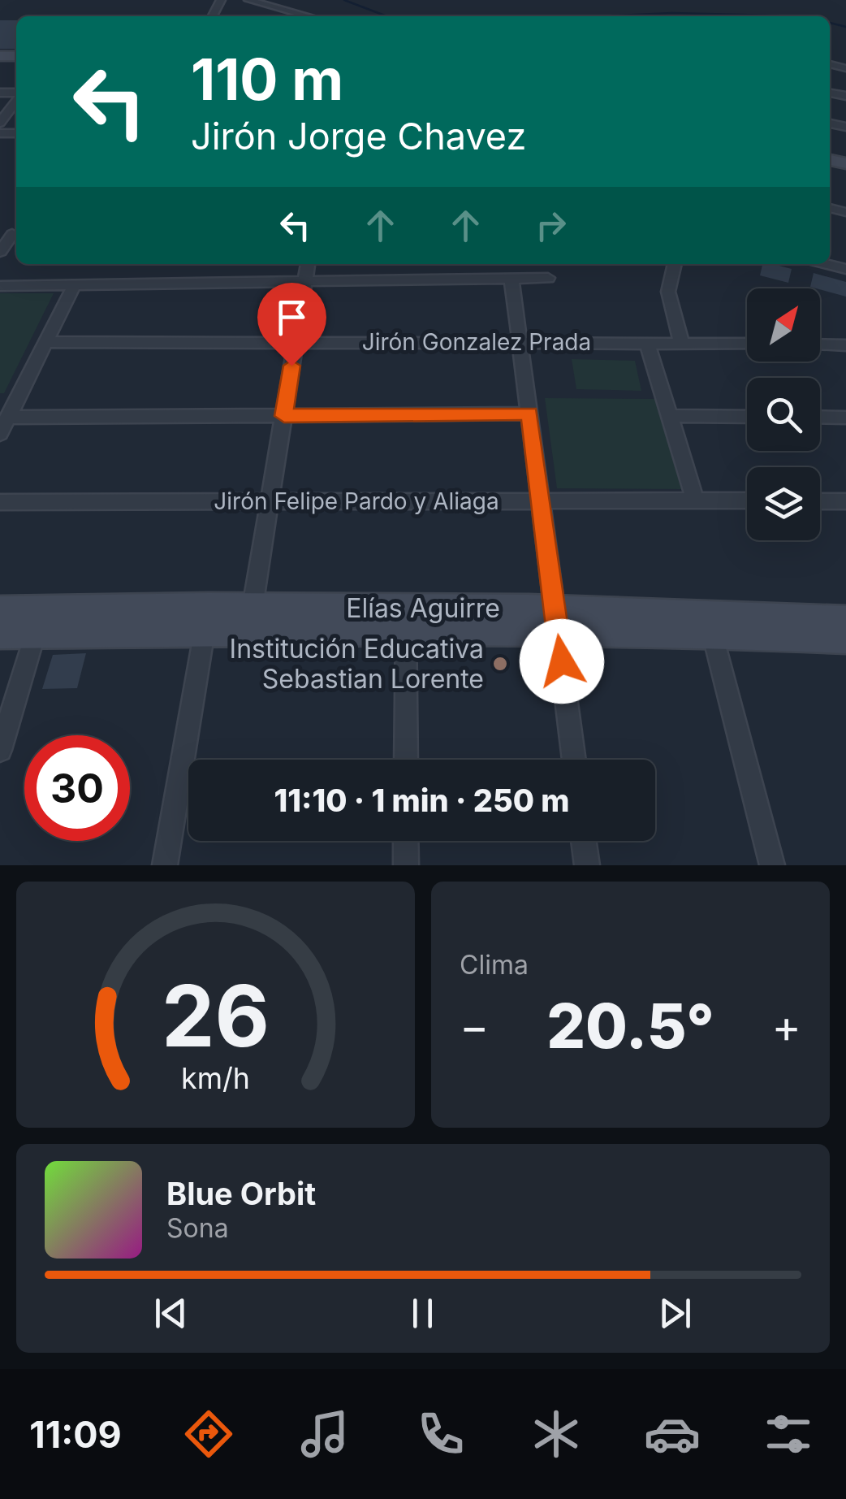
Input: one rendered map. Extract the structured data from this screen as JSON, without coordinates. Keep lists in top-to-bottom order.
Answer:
{
  "streets": {
    "street": ["Jirón Gonzalez Prada", "Jirón Felipe Pardo y Aliaga", "Elías Aguirre"]
  },
  "places": ["Institución Educativa Sebastian Lorente"],
  "north": "top right",
  "page": {
    "turn": ["110 m", "Jirón Jorge Chavez"],
    "limit": "30",
    "trip": "11:10 · 1 min · 250 m",
    "tile": "Clima",
    "heat": ["−", "20.5°", "+"],
    "song": ["Blue Orbit", "Sona"],
    "tabs": "11:09",
    "gauge": ["26", "km/h"]
  }
}
